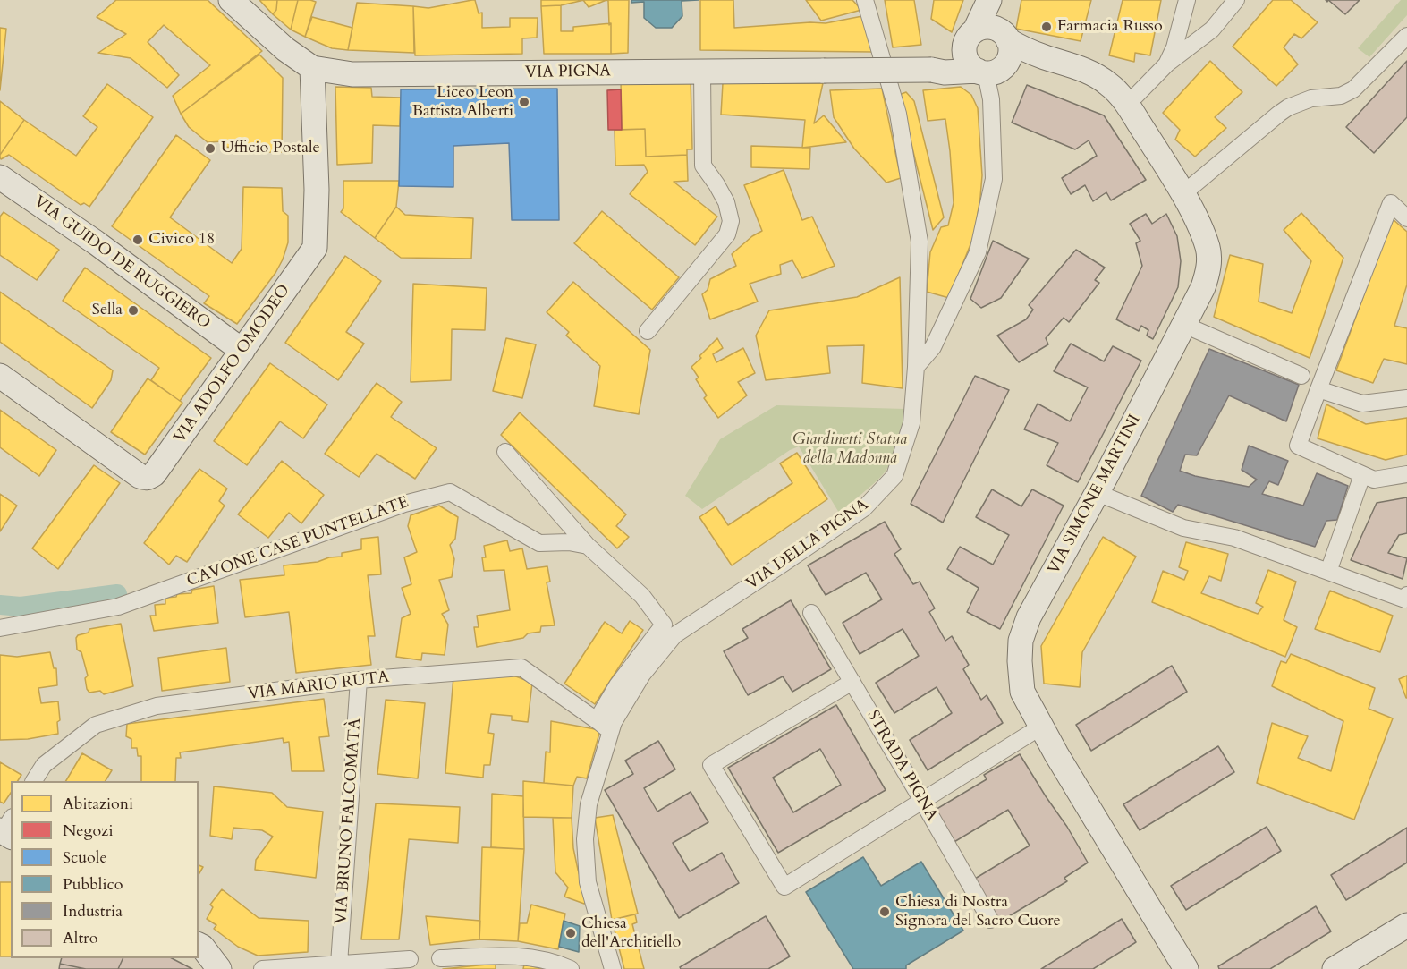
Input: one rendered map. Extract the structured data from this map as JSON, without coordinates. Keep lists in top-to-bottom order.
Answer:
{
  "streets": {
    "main road": [
      "VIA PIGNA",
      "VIA GUIDO DE RUGGIERO",
      "VIA ADOLFO OMODEO",
      "VIA SIMONE MARTINI"
    ],
    "street": [
      "CAVONE CASE PUNTELLATE",
      "VIA DELLA PIGNA",
      "VIA MARIO RUTA",
      "STRADA PIGNA",
      "VIA BRUNO FALCOMATÀ"
    ]
  },
  "crossings": [
    ["VIA PIGNA", "VIA ADOLFO OMODEO"],
    ["VIA PIGNA", "VIA SIMONE MARTINI"],
    ["VIA GUIDO DE RUGGIERO", "VIA ADOLFO OMODEO"],
    ["VIA DELLA PIGNA", "VIA MARIO RUTA"],
    ["VIA MARIO RUTA", "VIA BRUNO FALCOMATÀ"]
  ],
  "parks": ["Giardinetti Statua della Madonna"],
  "places": [
    "Farmacia Russo",
    "Liceo Leon Battista Alberti",
    "Ufficio Postale",
    "Civico 18",
    "Sella",
    "Chiesa di Nostra Signora del Sacro Cuore",
    "Chiesa dell'Architiello"
  ],
  "legend": [
    "Abitazioni",
    "Negozi",
    "Scuole",
    "Pubblico",
    "Industria",
    "Altro"
  ]
}
